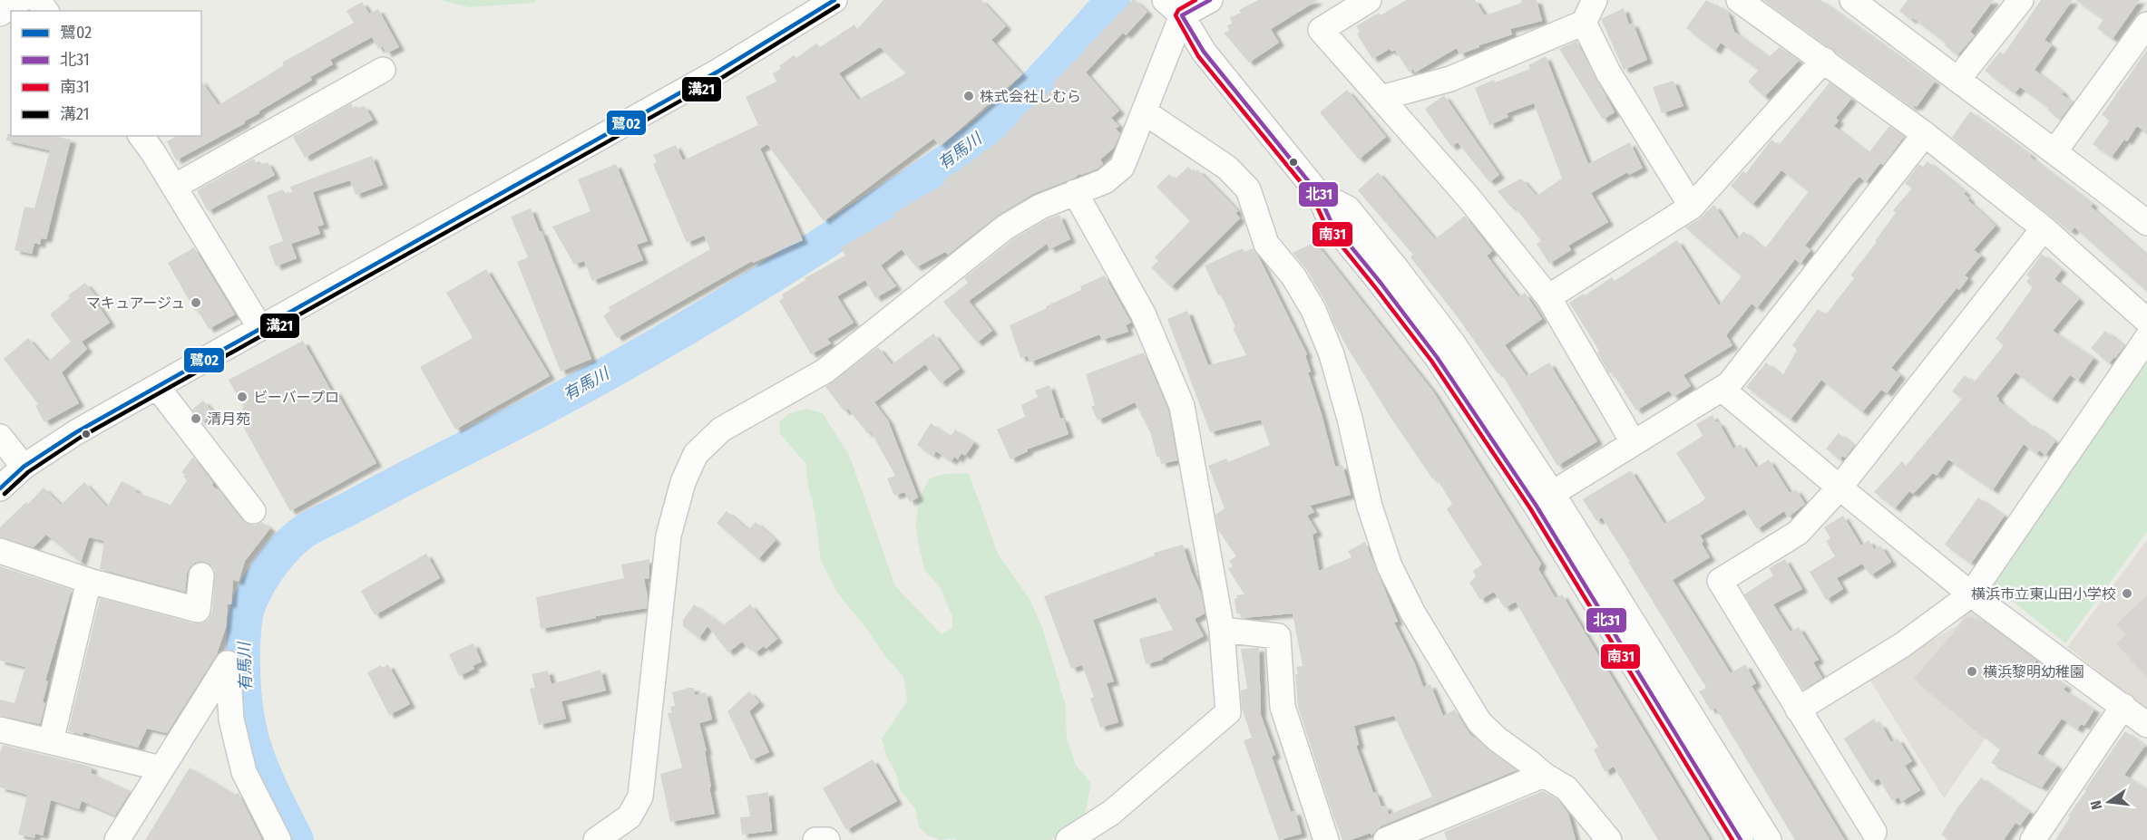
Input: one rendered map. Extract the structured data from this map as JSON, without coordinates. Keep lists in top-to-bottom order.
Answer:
{
  "water": ["有馬川"],
  "places": [
    "株式会社しむら",
    "マキュアージュ",
    "ビーバープロ",
    "清月苑",
    "横浜市立東山田小学校",
    "横浜黎明幼稚園"
  ],
  "lines": [
    "transit line 鷺02",
    "transit line 北31",
    "transit line 南31",
    "transit line 溝21"
  ],
  "legend": [
    "鷺02",
    "北31",
    "南31",
    "溝21"
  ],
  "north": "left"
}
